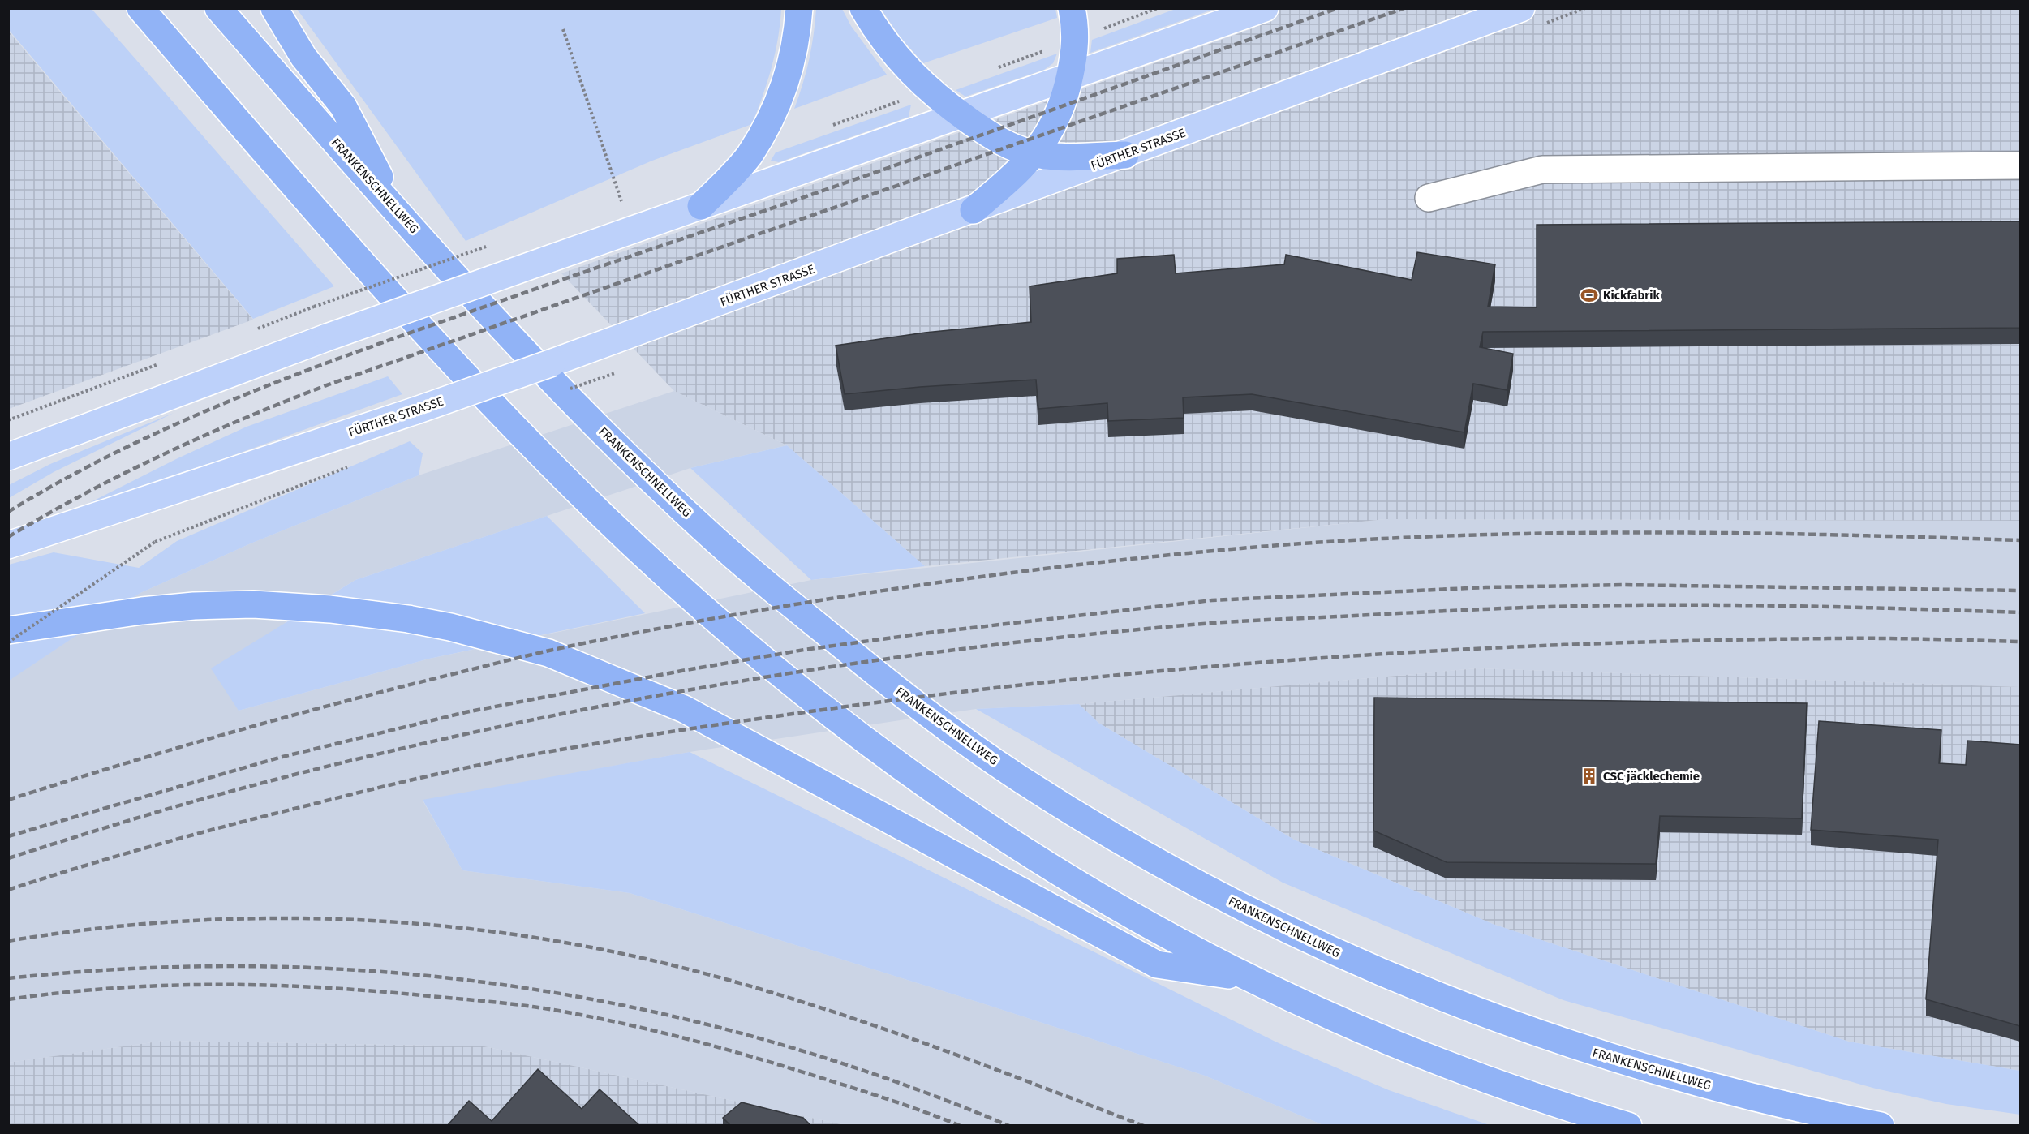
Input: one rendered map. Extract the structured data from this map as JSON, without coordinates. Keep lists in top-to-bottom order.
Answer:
{
  "streets": {
    "highway": ["FRANKENSCHNELLWEG"],
    "main road": ["FÜRTHER STRASSE"]
  },
  "places": {
    "sports": ["Kickfabrik"],
    "building": ["CSC jäcklechemie"]
  }
}
